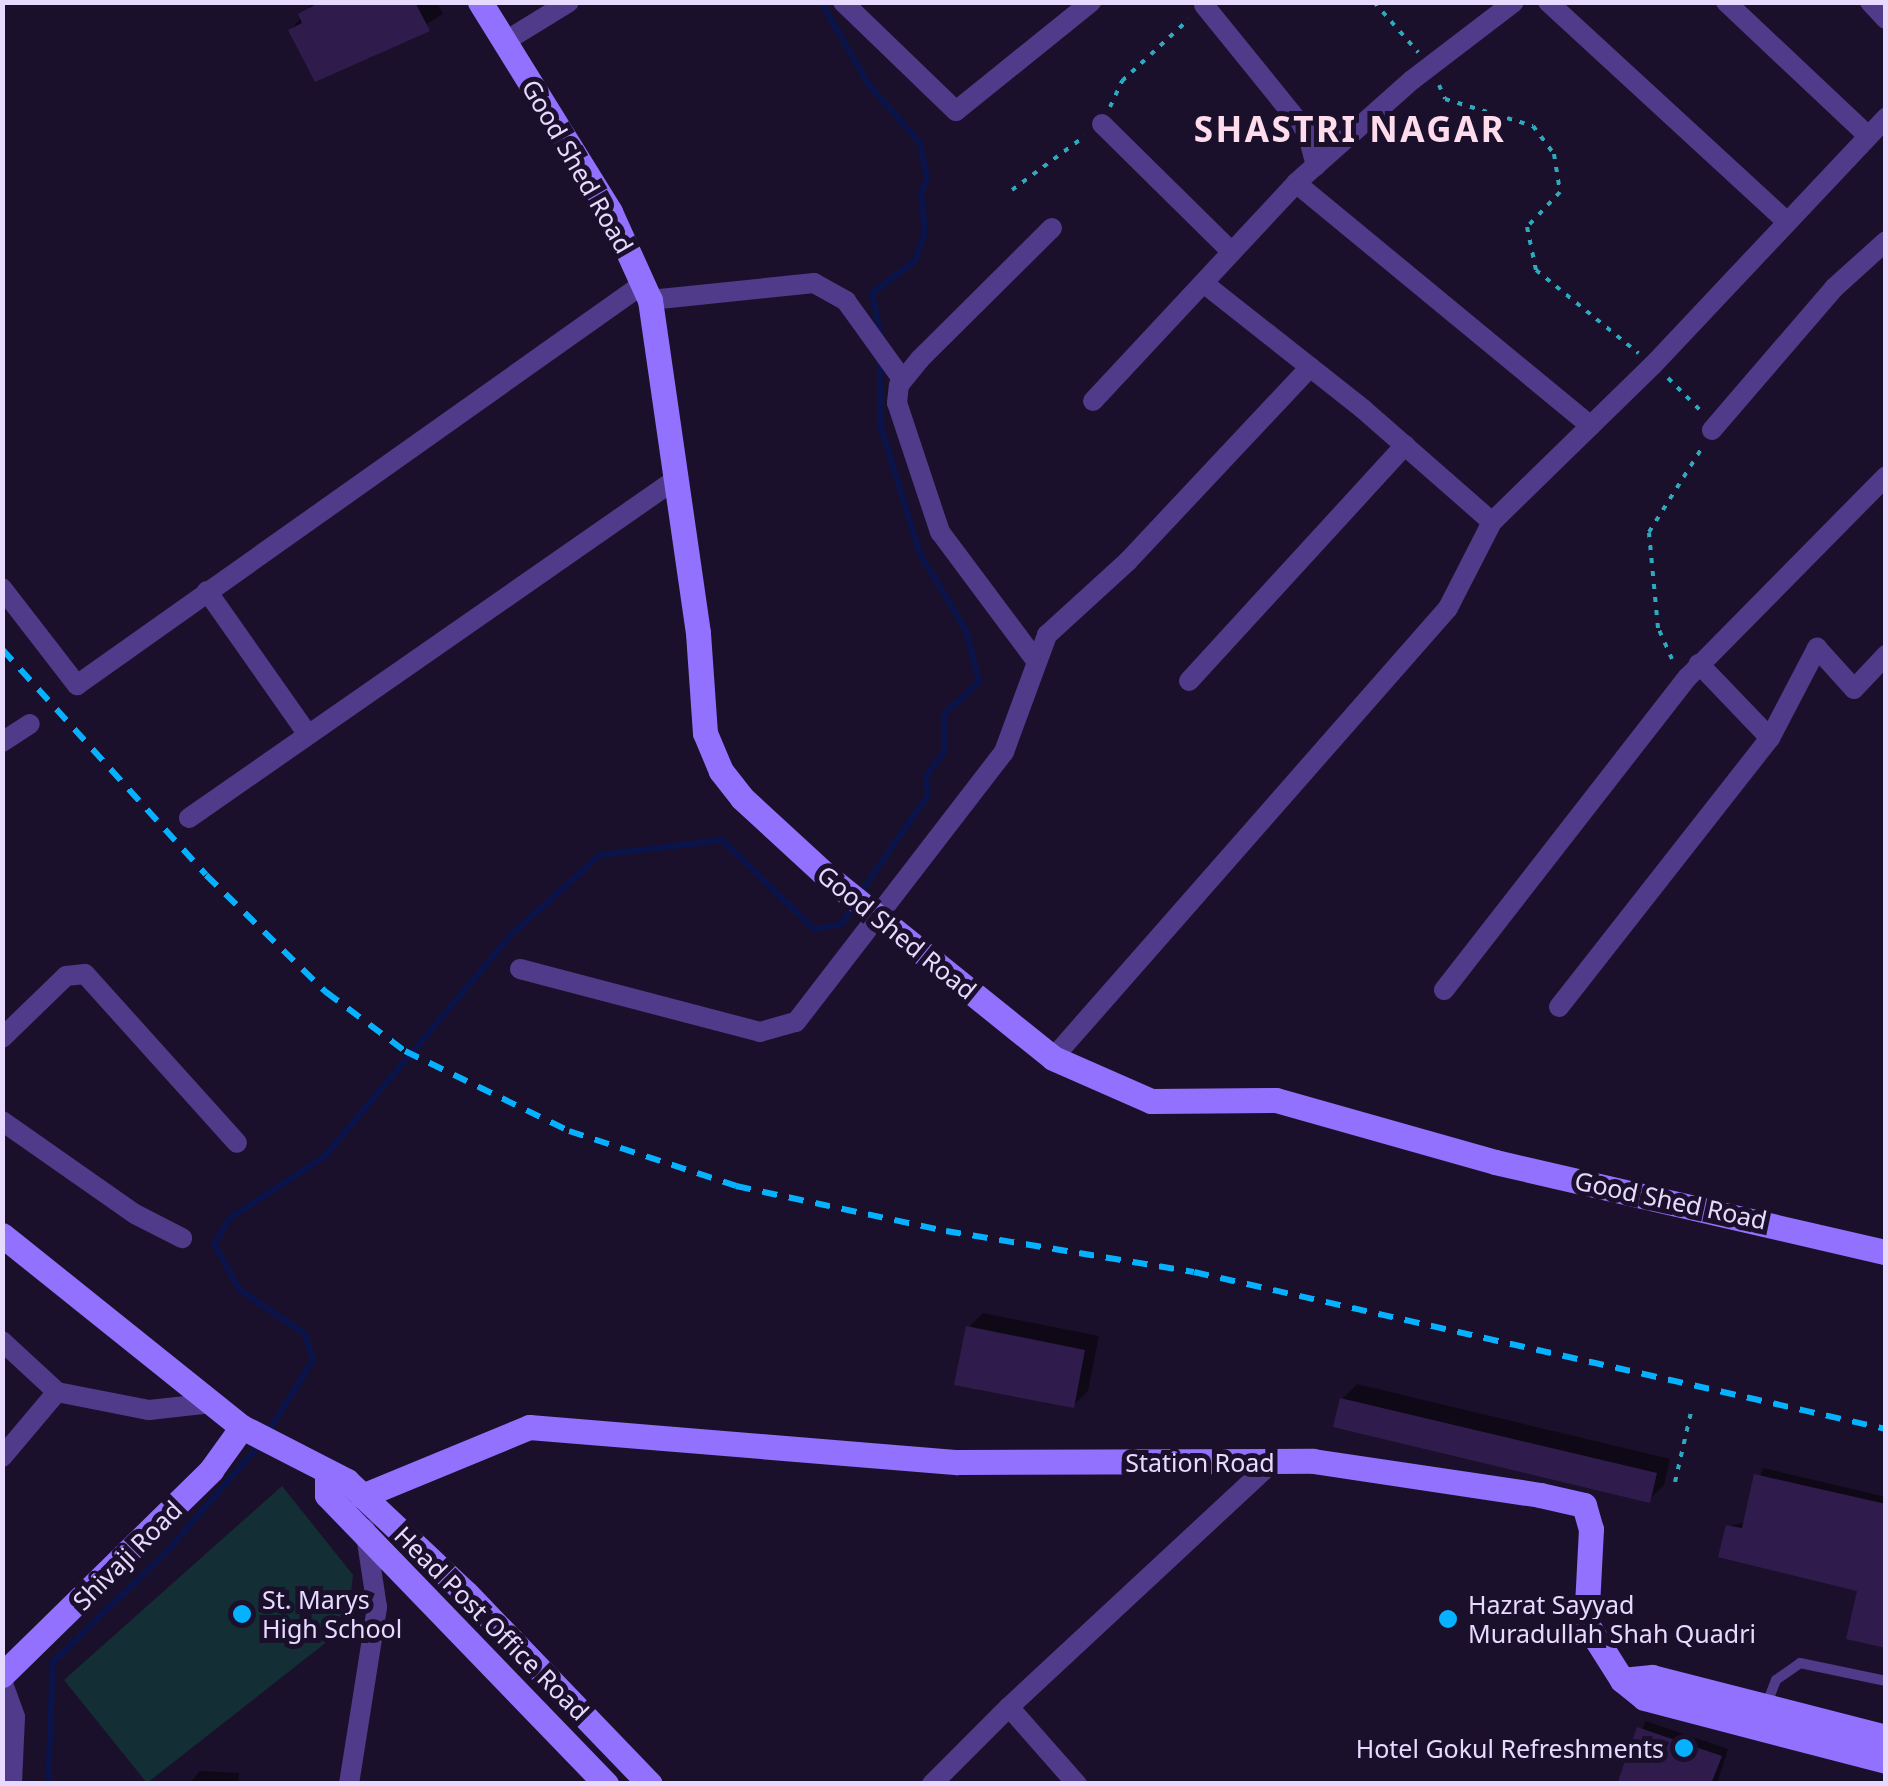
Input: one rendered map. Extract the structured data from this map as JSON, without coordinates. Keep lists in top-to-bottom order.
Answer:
{
  "streets": {
    "street": [
      "Good Shed Road",
      "Station Road",
      "Shivaji Road",
      "Head Post Office Road"
    ]
  },
  "crossings": [
    ["Station Road", "Head Post Office Road"],
    ["Shivaji Road", "Head Post Office Road"]
  ],
  "districts": ["SHASTRI NAGAR"],
  "places": ["St. Marys High School", "Hazrat Sayyad Muradullah Shah Quadri", "Hotel Gokul Refreshments"]
}
